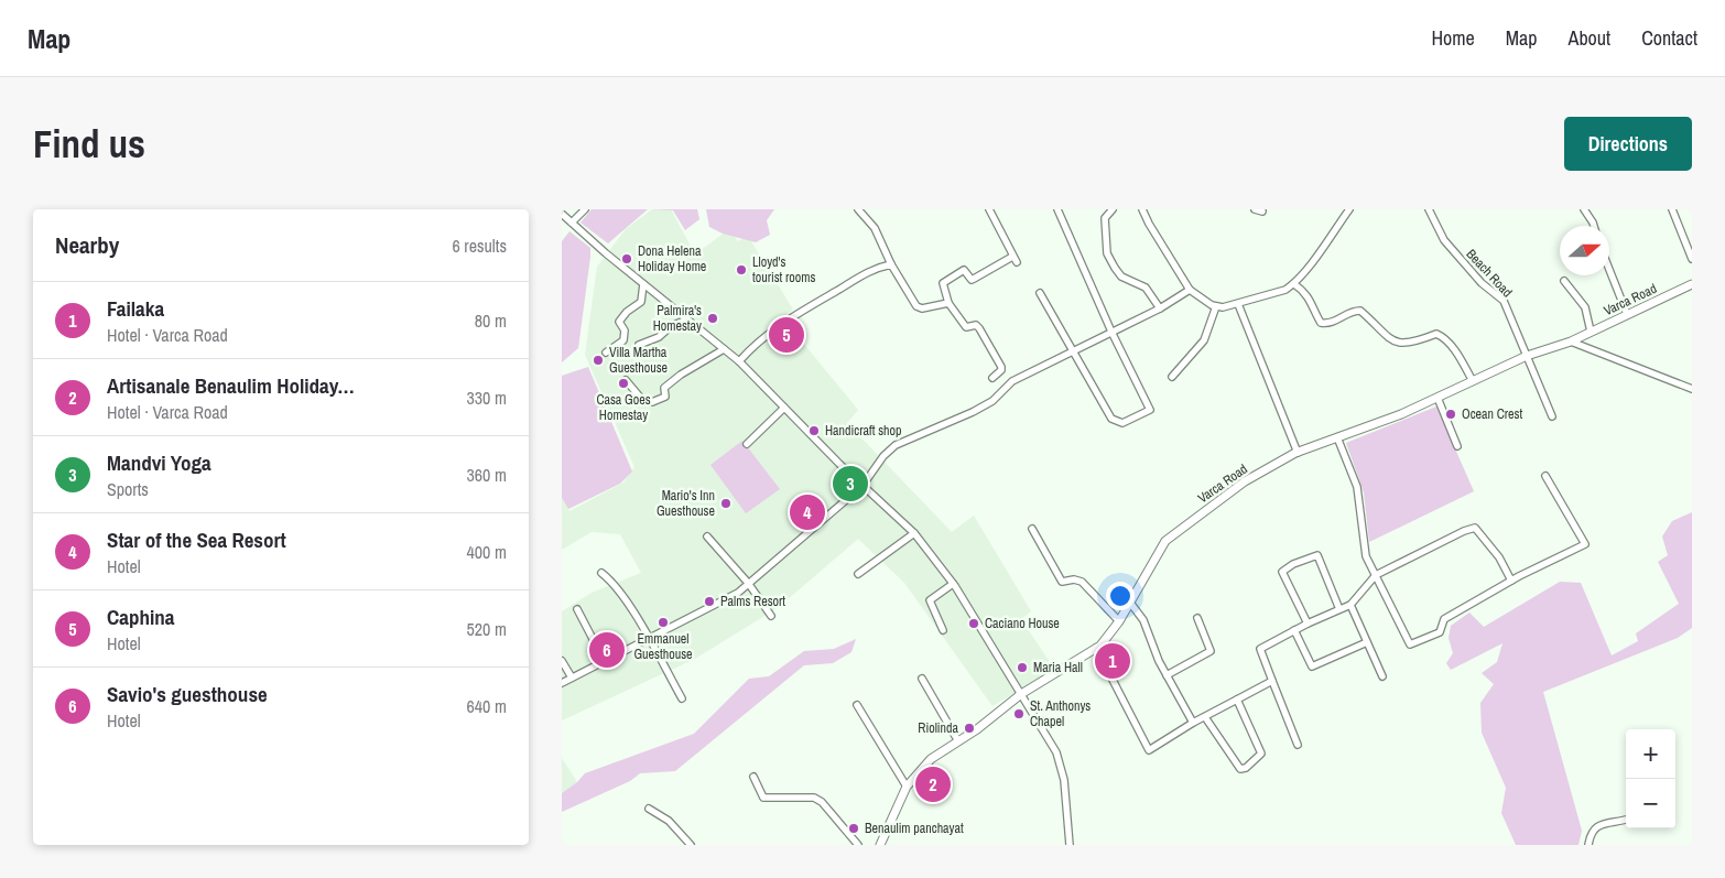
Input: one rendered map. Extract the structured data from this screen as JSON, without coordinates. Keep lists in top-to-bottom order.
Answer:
{
  "streets": {
    "main road": ["Varca Road"],
    "street": ["Beach Road"]
  },
  "crossings": [
    ["Beach Road", "Varca Road"]
  ],
  "places": [
    "Dona Helena Holiday Home",
    "Lloyd's tourist rooms",
    "Palmira's Homestay",
    "Villa Martha Guesthouse",
    "Casa Goes Homestay",
    "Ocean Crest",
    "Handicraft shop",
    "Mario's Inn Guesthouse",
    "Palms Resort",
    "Emmanuel Guesthouse",
    "Caciano House",
    "Maria Hall",
    "St. Anthonys Chapel",
    "Riolinda",
    "Benaulim panchayat"
  ],
  "north": "right",
  "page": {
    "header": "Map",
    "nav": [
      "Home",
      "Map",
      "About",
      "Contact"
    ],
    "buttons": "Directions",
    "title": "Find us",
    "heading": ["Nearby", "6 results"],
    "list": [
      {
        "mark": "1",
        "name": "Failaka",
        "note": "Hotel · Varca Road",
        "value": "80 m"
      },
      {
        "mark": "2",
        "name": "Artisanale Benaulim Holiday…",
        "note": "Hotel · Varca Road",
        "value": "330 m"
      },
      {
        "mark": "3",
        "name": "Mandvi Yoga",
        "note": "Sports",
        "value": "360 m"
      },
      {
        "mark": "4",
        "name": "Star of the Sea Resort",
        "note": "Hotel",
        "value": "400 m"
      },
      {
        "mark": "5",
        "name": "Caphina",
        "note": "Hotel",
        "value": "520 m"
      },
      {
        "mark": "6",
        "name": "Savio's guesthouse",
        "note": "Hotel",
        "value": "640 m"
      }
    ],
    "pins": [
      "5",
      "3",
      "4",
      "6",
      "1",
      "2"
    ],
    "map_buttons": ["+", "−"]
  }
}
